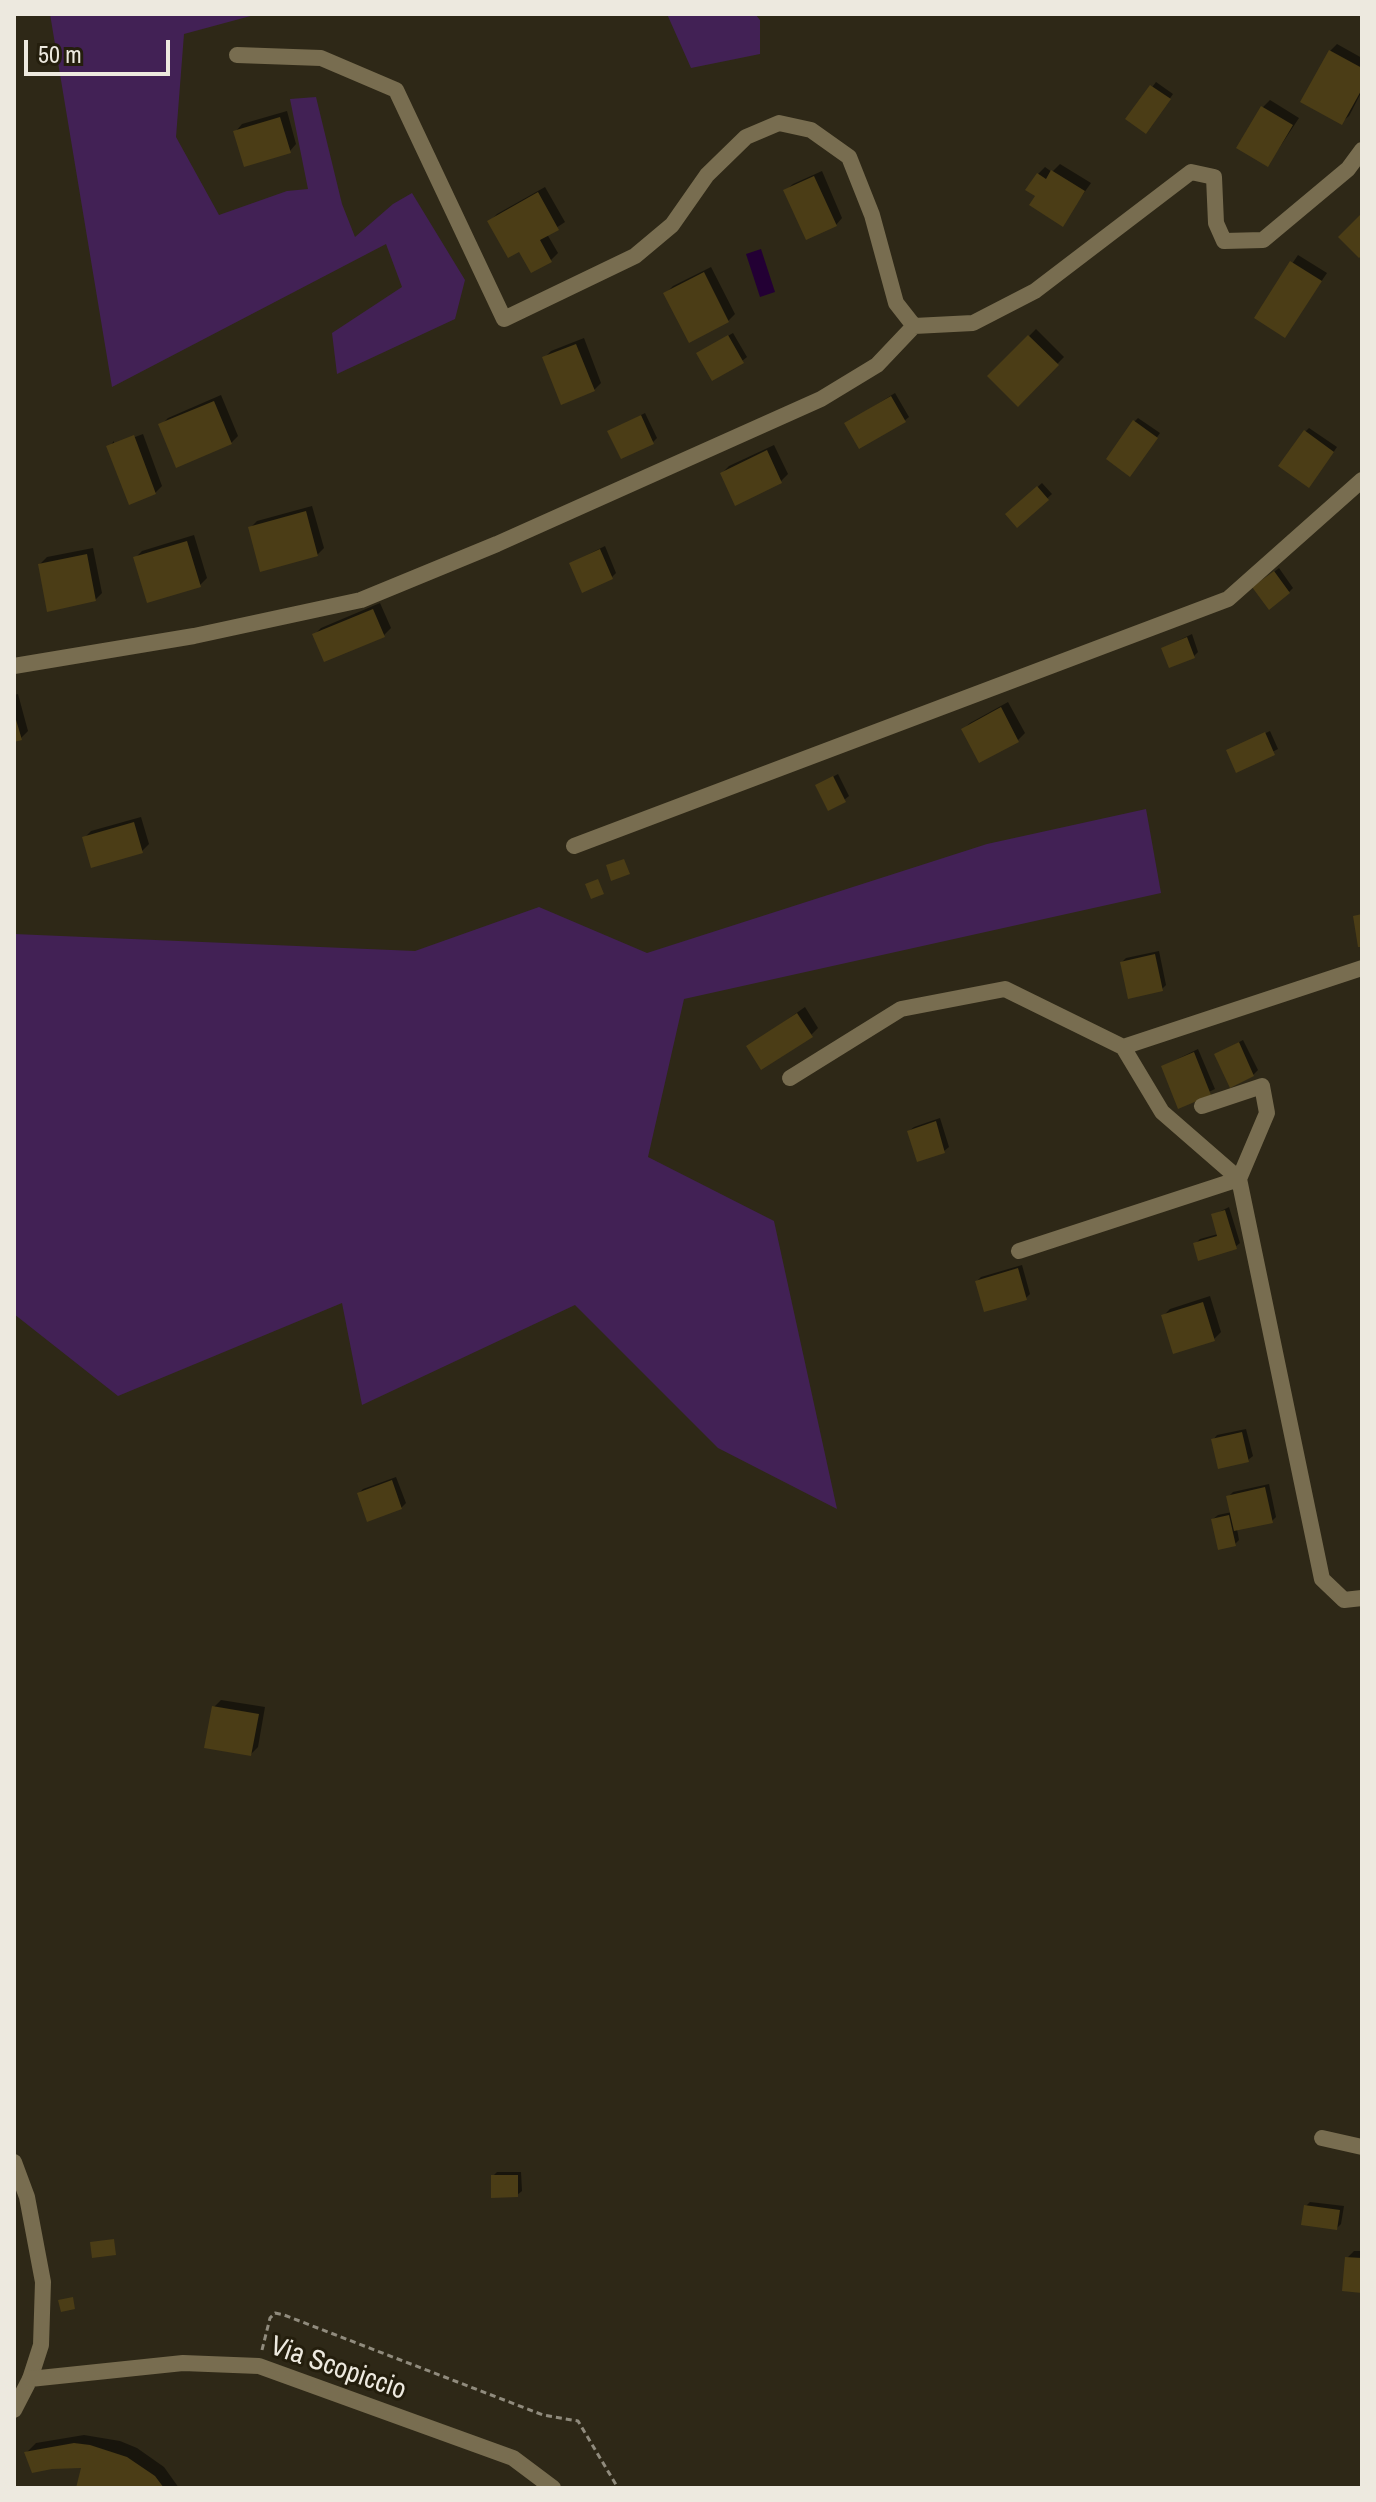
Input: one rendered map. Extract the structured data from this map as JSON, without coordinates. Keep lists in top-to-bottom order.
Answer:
{
  "streets": {
    "street": ["Via Scopiccio"]
  },
  "scale_bar": "50 m"
}
